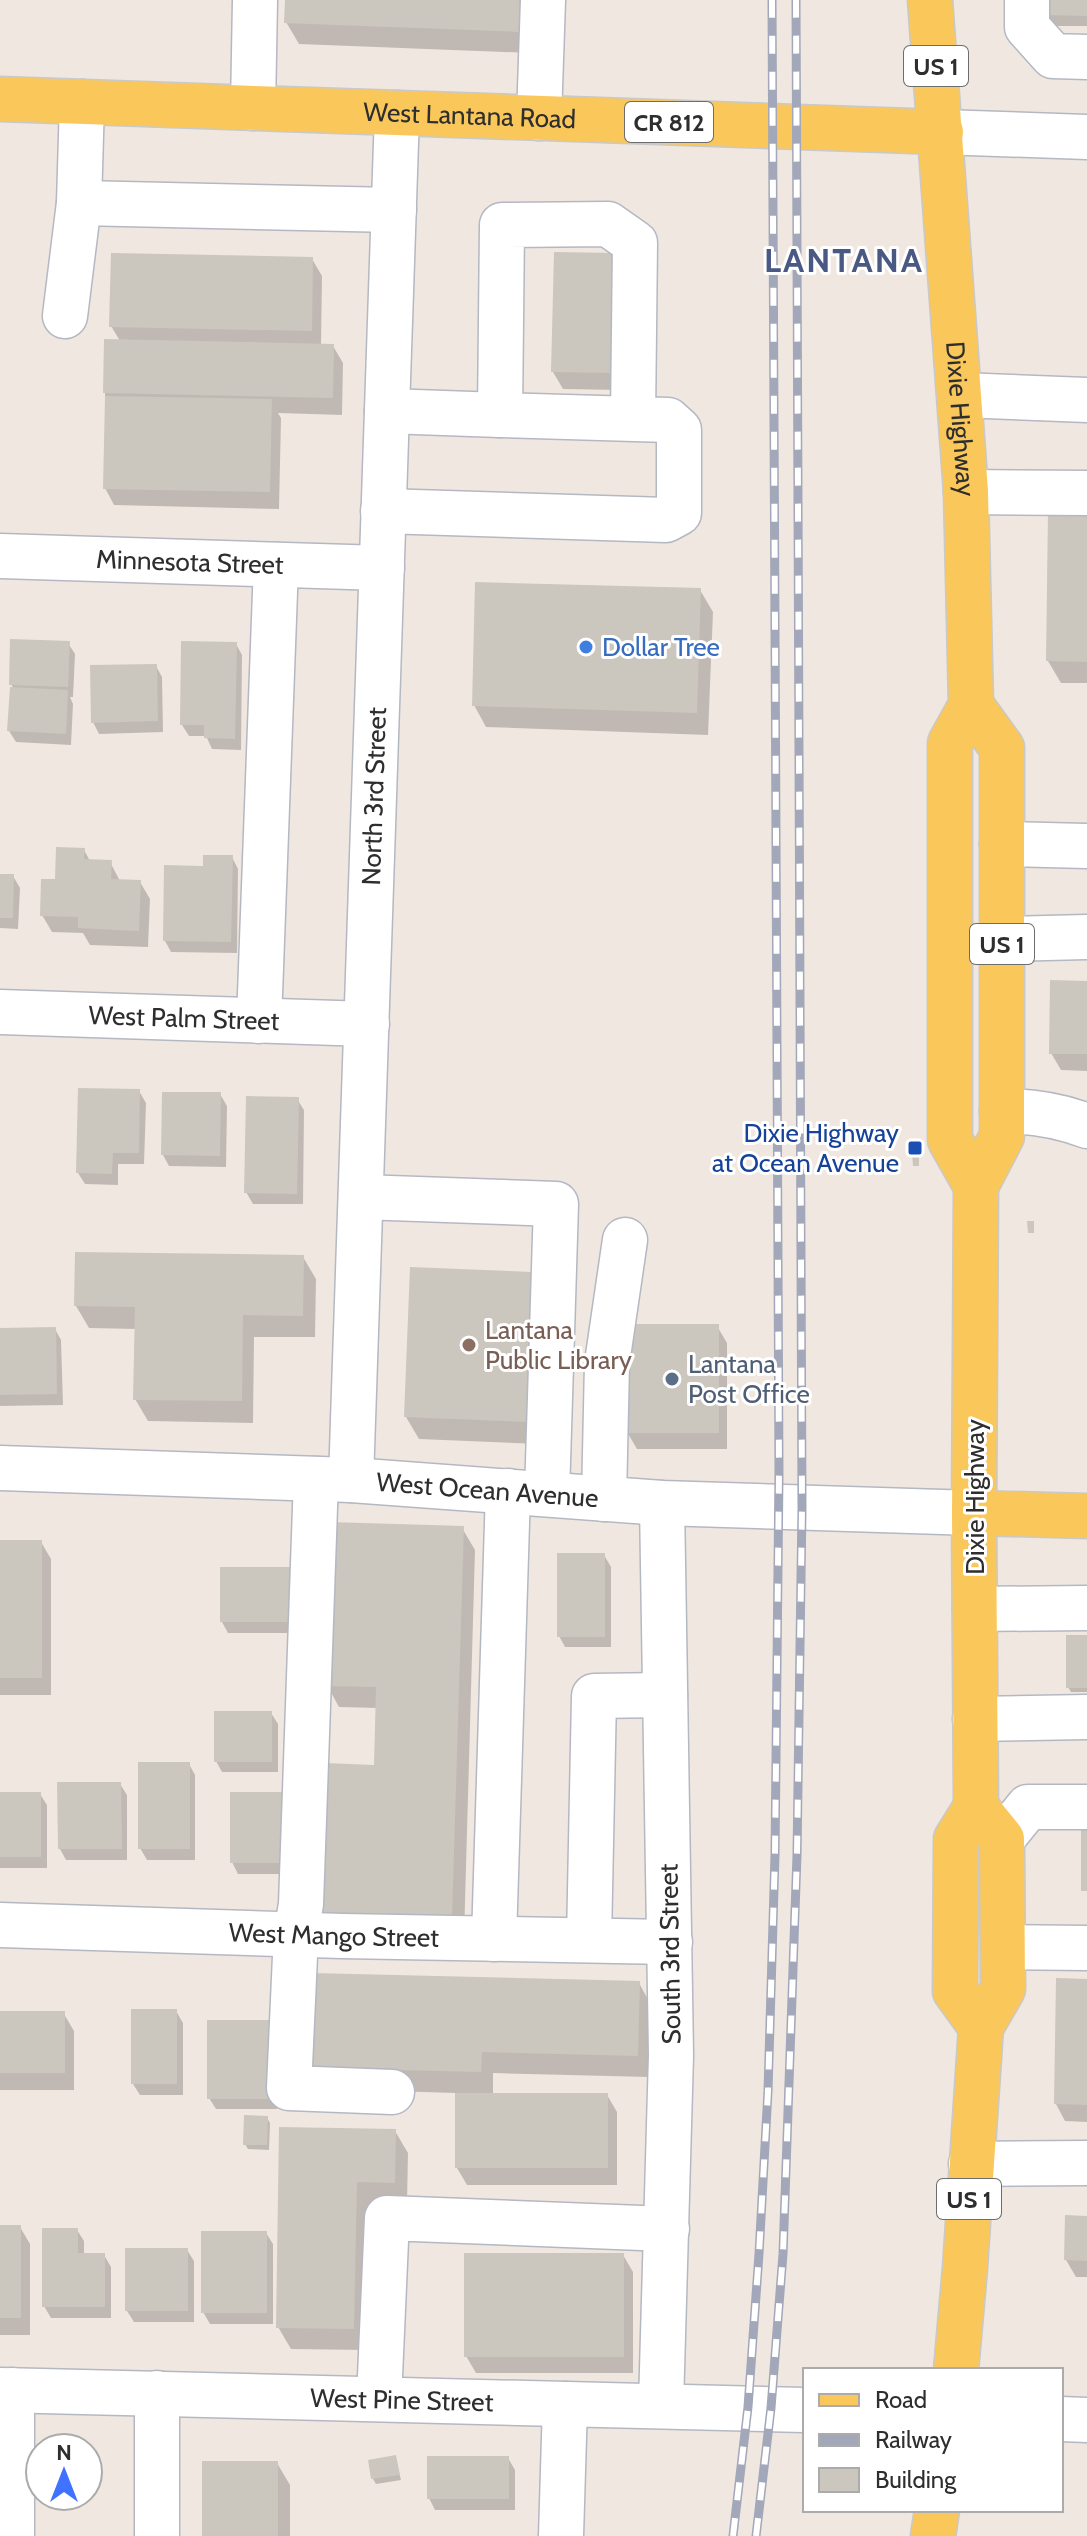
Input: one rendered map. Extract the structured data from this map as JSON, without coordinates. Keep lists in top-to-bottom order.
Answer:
{
  "streets": {
    "main road": [
      "US 1",
      "West Lantana Road",
      "CR 812",
      "Dixie Highway"
    ],
    "street": [
      "Minnesota Street",
      "North 3rd Street",
      "West Palm Street",
      "West Ocean Avenue",
      "West Mango Street",
      "South 3rd Street",
      "West Pine Street"
    ]
  },
  "crossings": [
    ["US 1", "West Lantana Road"],
    ["US 1", "Dixie Highway"],
    ["West Lantana Road", "Dixie Highway"],
    ["West Lantana Road", "North 3rd Street"],
    ["Dixie Highway", "West Ocean Avenue"],
    ["Minnesota Street", "North 3rd Street"],
    ["North 3rd Street", "West Palm Street"],
    ["North 3rd Street", "West Ocean Avenue"],
    ["North 3rd Street", "West Mango Street"],
    ["West Ocean Avenue", "South 3rd Street"],
    ["West Mango Street", "South 3rd Street"],
    ["South 3rd Street", "West Pine Street"]
  ],
  "districts": ["LANTANA"],
  "places": {
    "other": ["Dollar Tree", "Lantana Public Library", "Lantana Post Office"],
    "transit": ["Dixie Highway at Ocean Avenue"]
  },
  "legend": ["Road", "Railway", "Building"],
  "north": "top"
}
